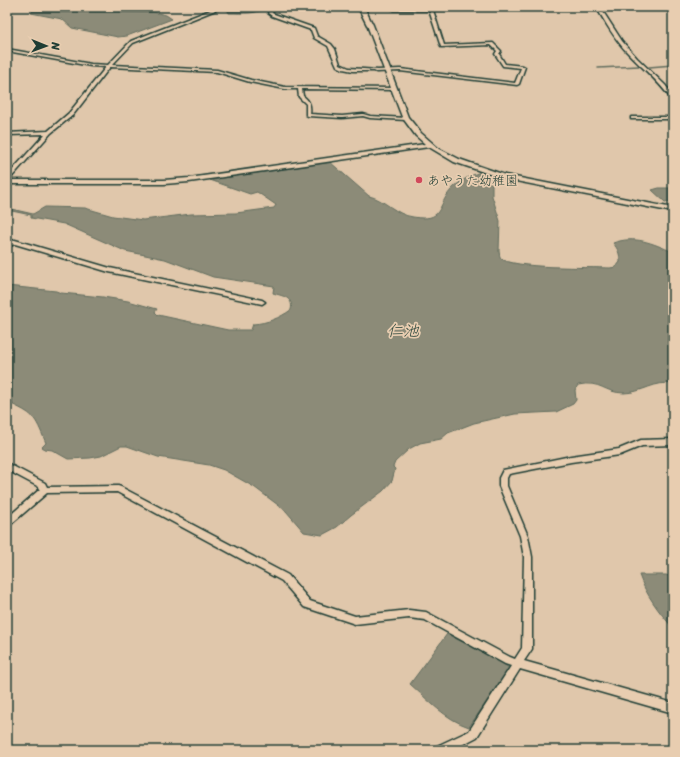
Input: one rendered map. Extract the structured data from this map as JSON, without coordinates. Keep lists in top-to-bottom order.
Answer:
{
  "water": ["仁池"],
  "places": ["あやうた幼稚園"],
  "north": "right"
}
